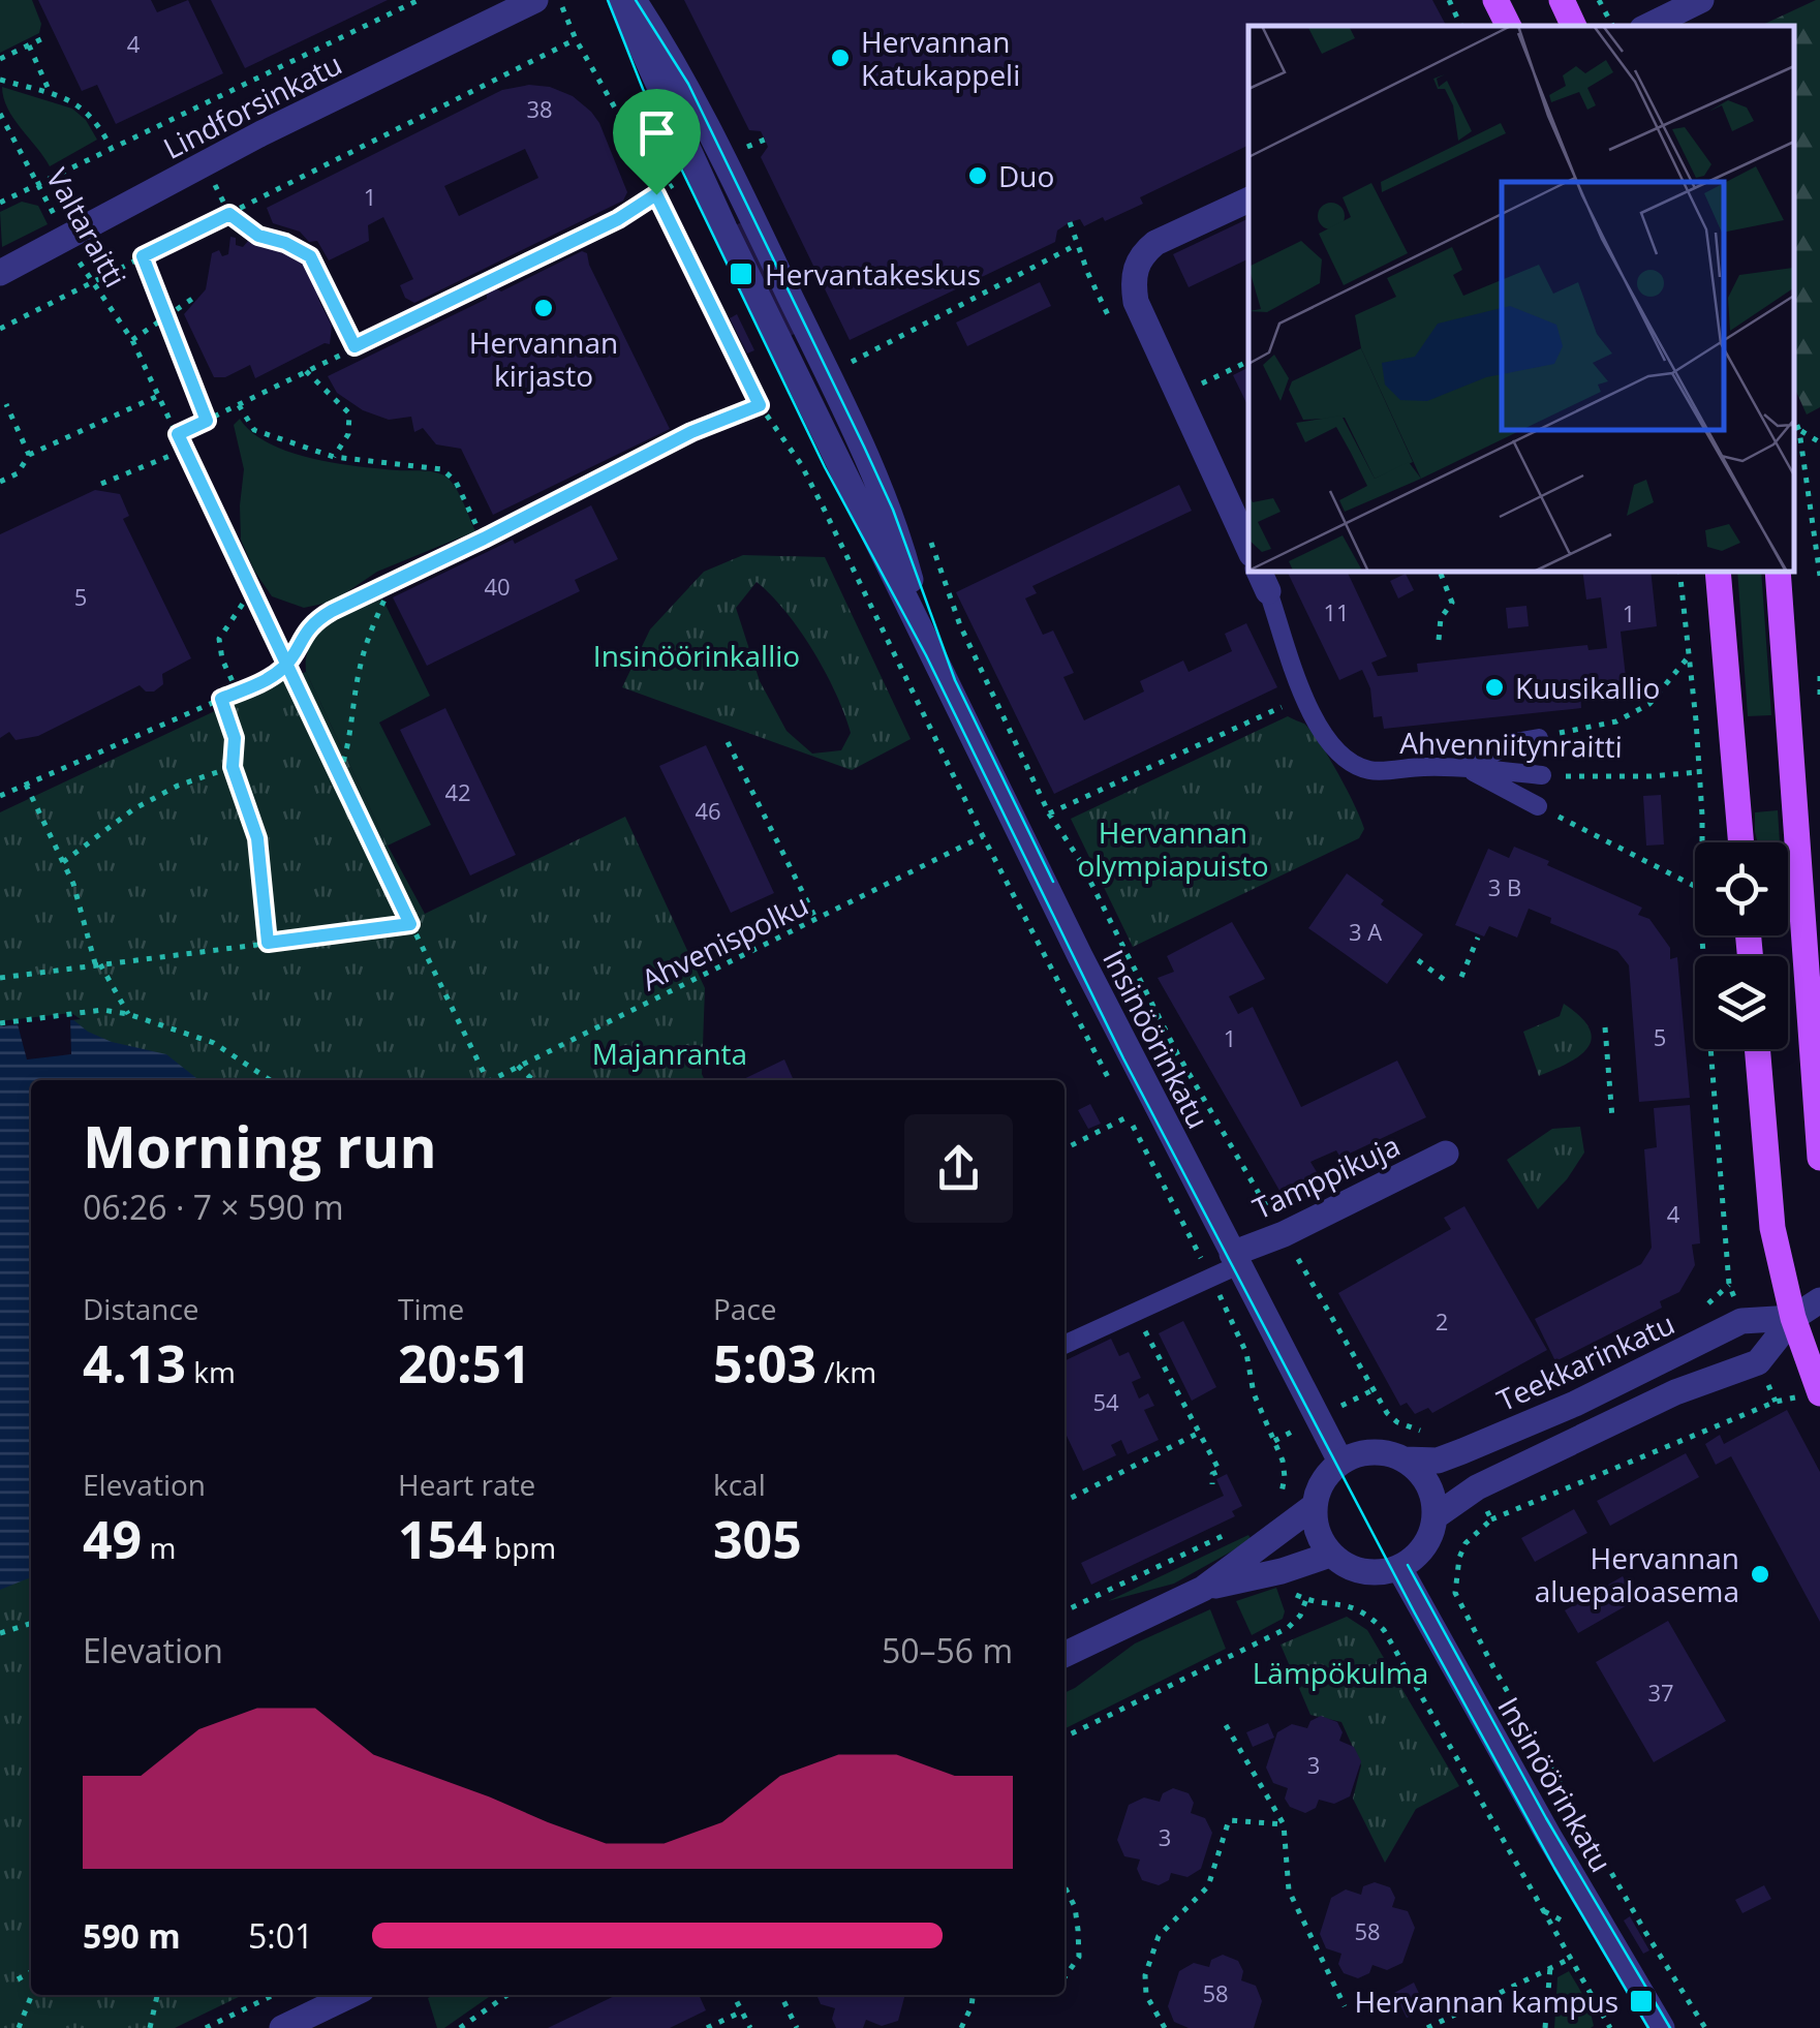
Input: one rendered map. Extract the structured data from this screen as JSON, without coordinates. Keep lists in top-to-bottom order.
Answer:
{
  "streets": {
    "street": [
      "Lindforsinkatu",
      "Insinöörinkatu",
      "Tamppikuja",
      "Teekkarinkatu"
    ],
    "lane": ["Ahvenniitynraitti"],
    "path": ["Valtaraitti", "Ahvenispolku"]
  },
  "crossings": [
    ["Lindforsinkatu", "Valtaraitti"],
    ["Insinöörinkatu", "Tamppikuja"],
    ["Insinöörinkatu", "Teekkarinkatu"]
  ],
  "parks": [
    "Insinöörinkallio",
    "Hervannan olympiapuisto",
    "Majanranta",
    "Lämpökulma"
  ],
  "places": {
    "other": [
      "Hervannan Katukappeli",
      "Duo",
      "Hervannan kirjasto",
      "Kuusikallio",
      "Hervannan aluepaloasema"
    ],
    "transit": ["Hervantakeskus", "Hervannan kampus"]
  },
  "house_numbers": [
    "4",
    "38",
    "1",
    "40",
    "5",
    "11",
    "1",
    "42",
    "46",
    "3 B",
    "3 A",
    "5",
    "1",
    "4",
    "2",
    "54",
    "37",
    "3",
    "3",
    "58",
    "58"
  ],
  "page": {
    "heading": ["Morning run", "06:26 · 7 × 590 m"],
    "stats": [
      ["Distance", "4.13 km"],
      ["Time", "20:51"],
      ["Pace", "5:03 /km"],
      ["Elevation", "49 m"],
      ["Heart rate", "154 bpm"],
      ["kcal", "305"]
    ],
    "chart": ["Elevation", "50–56 m"],
    "list": [
      {
        "name": "590 m",
        "note": "5:01"
      }
    ]
  }
}
